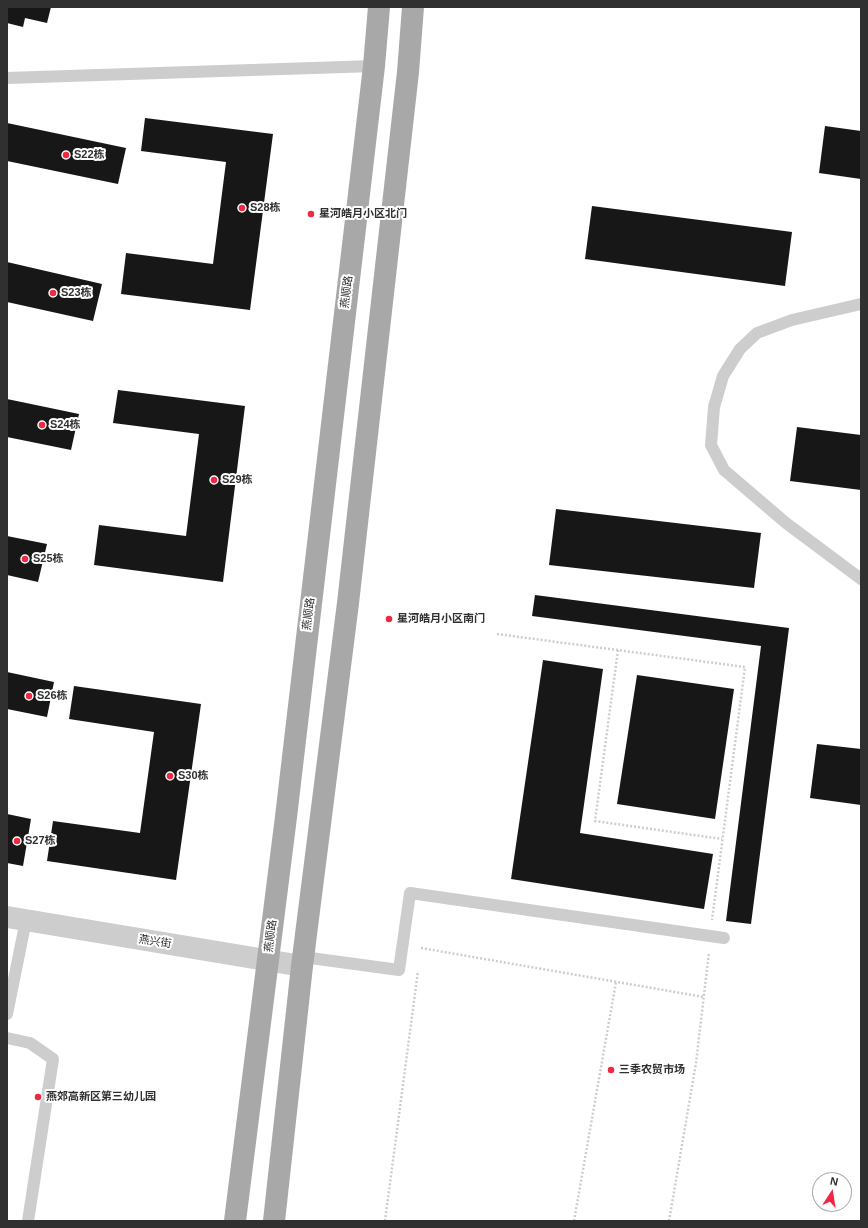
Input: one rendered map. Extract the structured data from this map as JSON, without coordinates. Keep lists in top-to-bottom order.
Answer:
{
  "streets": {
    "main road": ["燕顺路"],
    "street": ["燕兴街"]
  },
  "crossings": [
    ["燕顺路", "燕兴街"]
  ],
  "places": [
    "S22栋",
    "S28栋",
    "星河皓月小区北门",
    "S23栋",
    "S24栋",
    "S29栋",
    "S25栋",
    "星河皓月小区南门",
    "S26栋",
    "S30栋",
    "S27栋",
    "三季农贸市场",
    "燕郊高新区第三幼儿园"
  ],
  "north": "top"
}
